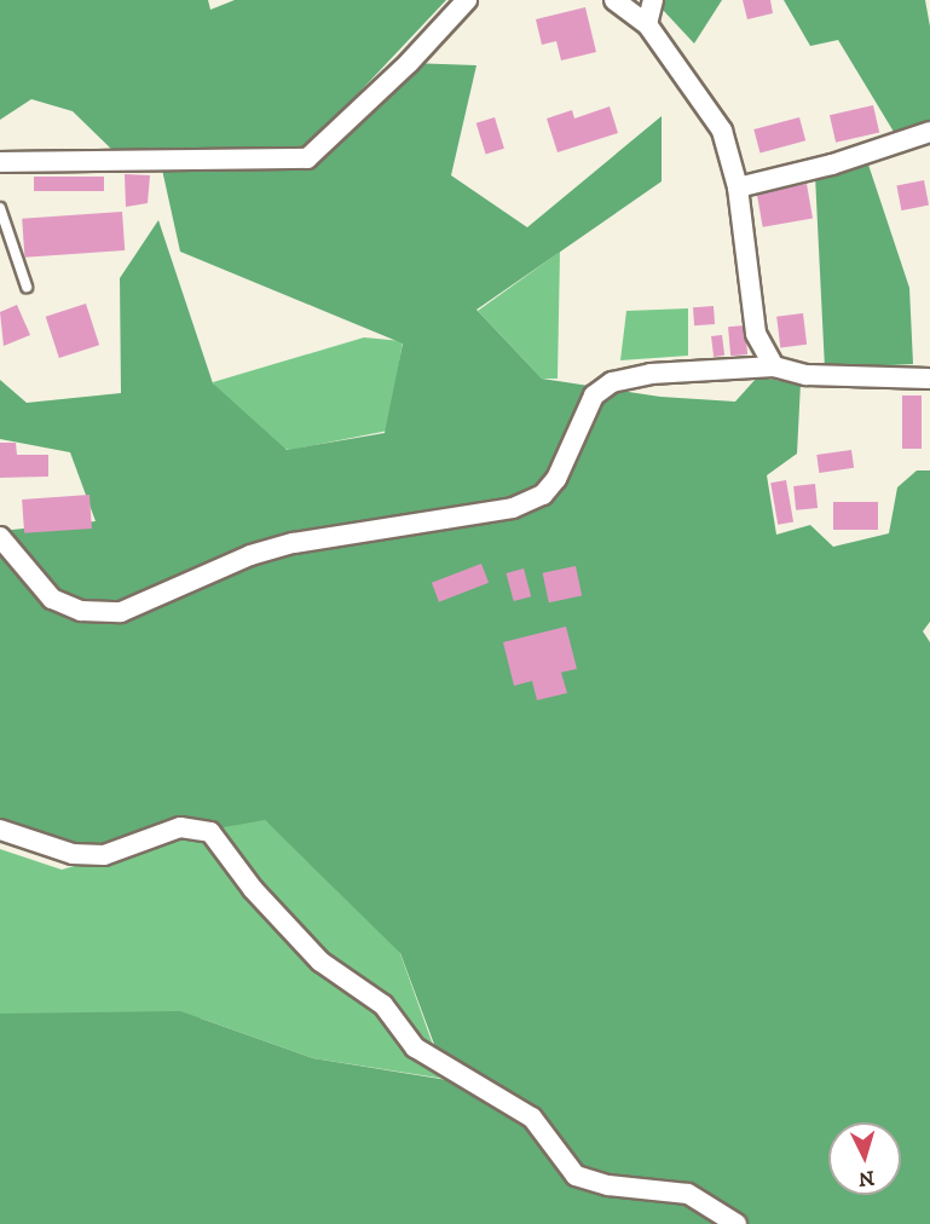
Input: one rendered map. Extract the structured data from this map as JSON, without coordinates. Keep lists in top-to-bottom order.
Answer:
{
  "north": "bottom"
}
